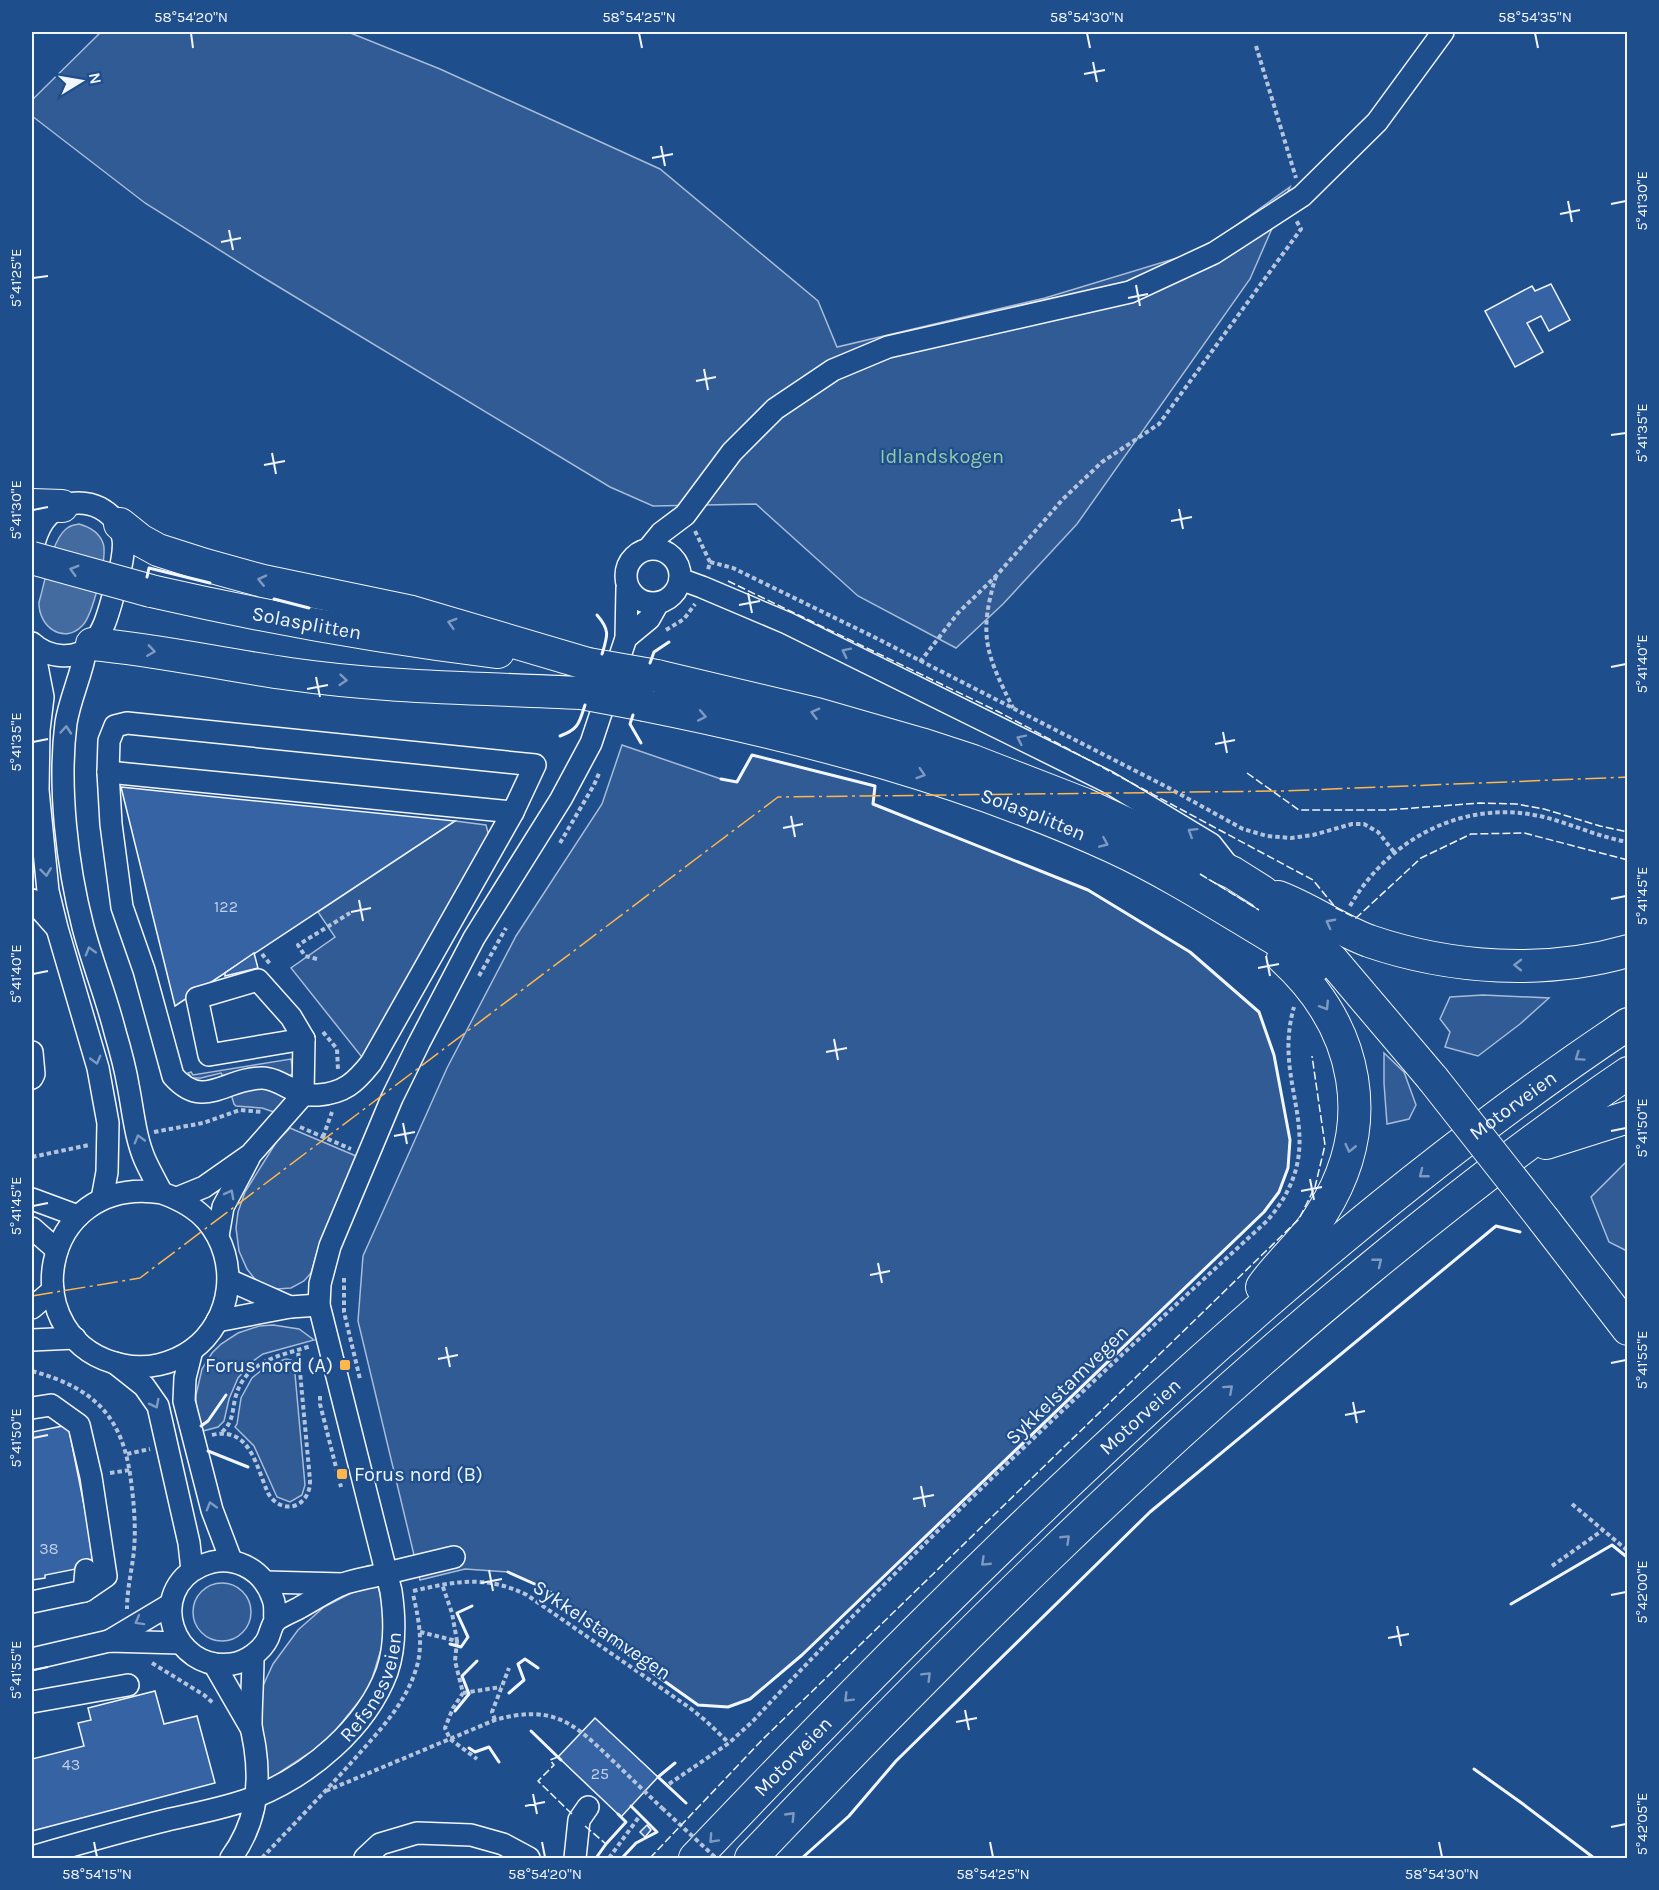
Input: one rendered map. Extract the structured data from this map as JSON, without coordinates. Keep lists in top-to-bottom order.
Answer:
{
  "streets": {
    "highway": ["Solasplitten", "Motorveien"],
    "street": ["Refsnesveien"],
    "path": ["Sykkelstamvegen"]
  },
  "crossings": [
    ["Sykkelstamvegen", "Refsnesveien"]
  ],
  "parks": ["Idlandskogen"],
  "places": {
    "transit": ["Forus nord (A)", "Forus nord (B)"]
  },
  "house_numbers": [
    "122",
    "38",
    "43",
    "25"
  ],
  "north": "right",
  "coordinates": [
    "58°54'20\"N",
    "58°54'25\"N",
    "58°54'30\"N",
    "58°54'35\"N",
    "5°41'30\"E",
    "5°41'25\"E",
    "5°41'35\"E",
    "5°41'40\"E",
    "5°41'45\"E",
    "5°41'50\"E",
    "5°41'55\"E",
    "5°42'00\"E",
    "5°42'05\"E",
    "58°54'15\"N"
  ]
}
